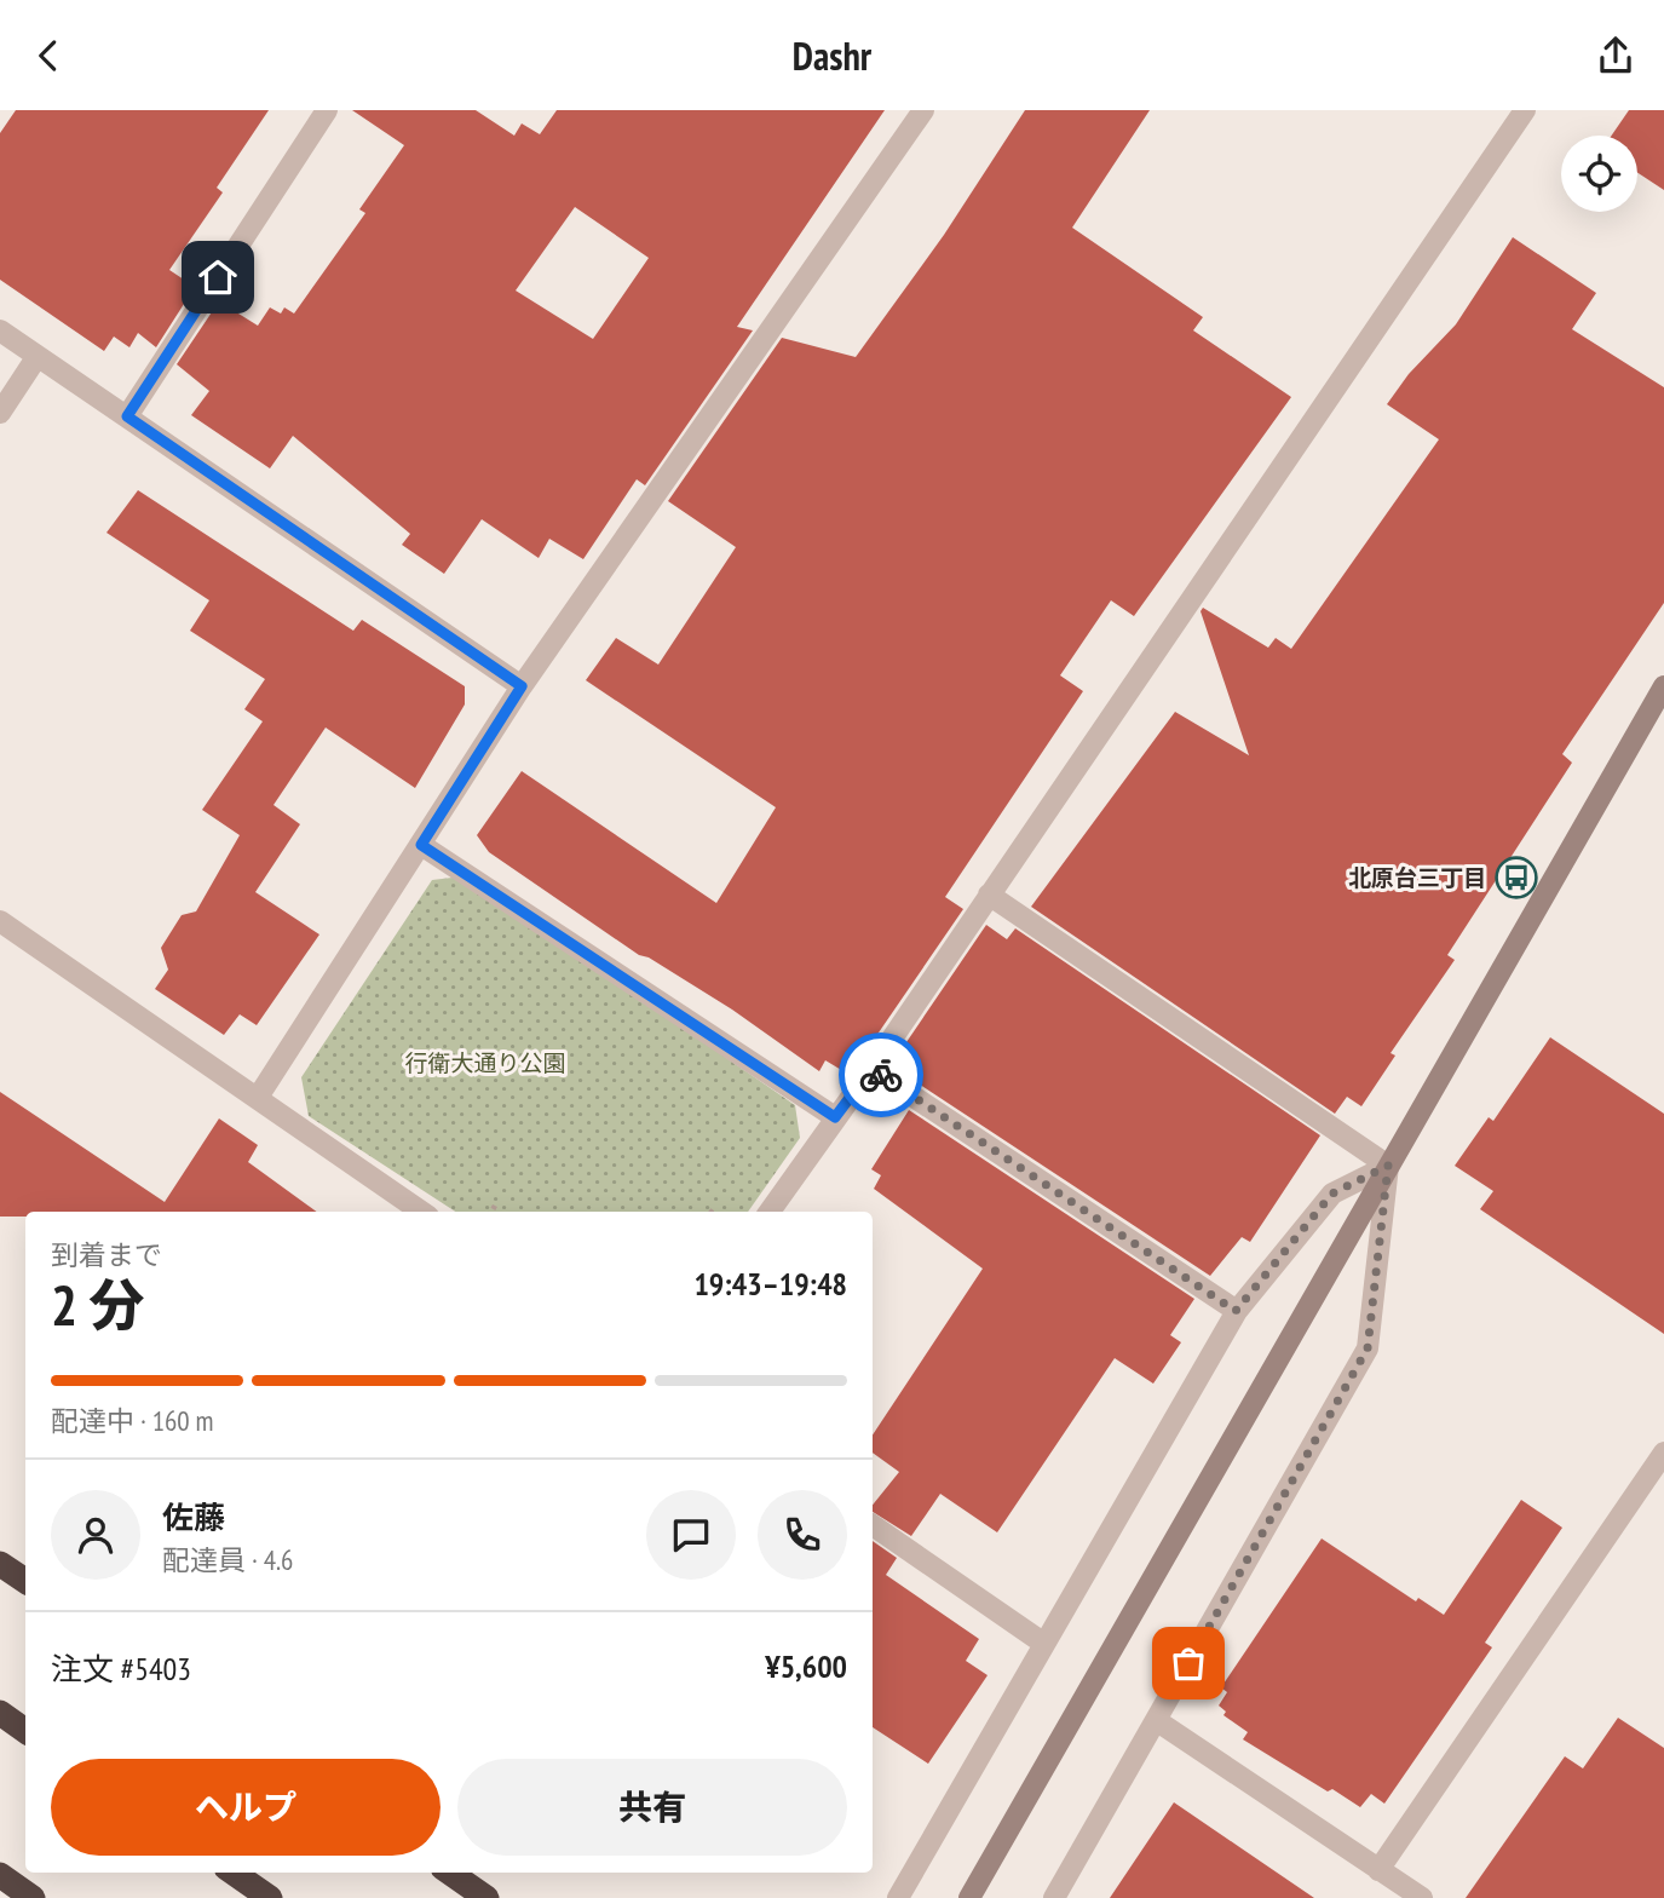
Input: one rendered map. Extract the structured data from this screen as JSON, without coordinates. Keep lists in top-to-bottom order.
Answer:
{
  "parks": ["行衛大通り公園"],
  "places": {
    "bus stop": ["北原台三丁目"]
  },
  "page": {
    "header": "Dashr",
    "heading": ["2 分", "到着まで", "19:43–19:48"],
    "panel": [
      "佐藤",
      "配達員 · 4.6",
      "注文 #5403",
      "¥5,600"
    ],
    "bar": "配達中 · 160 m",
    "buttons": ["ヘルプ", "共有"]
  }
}
